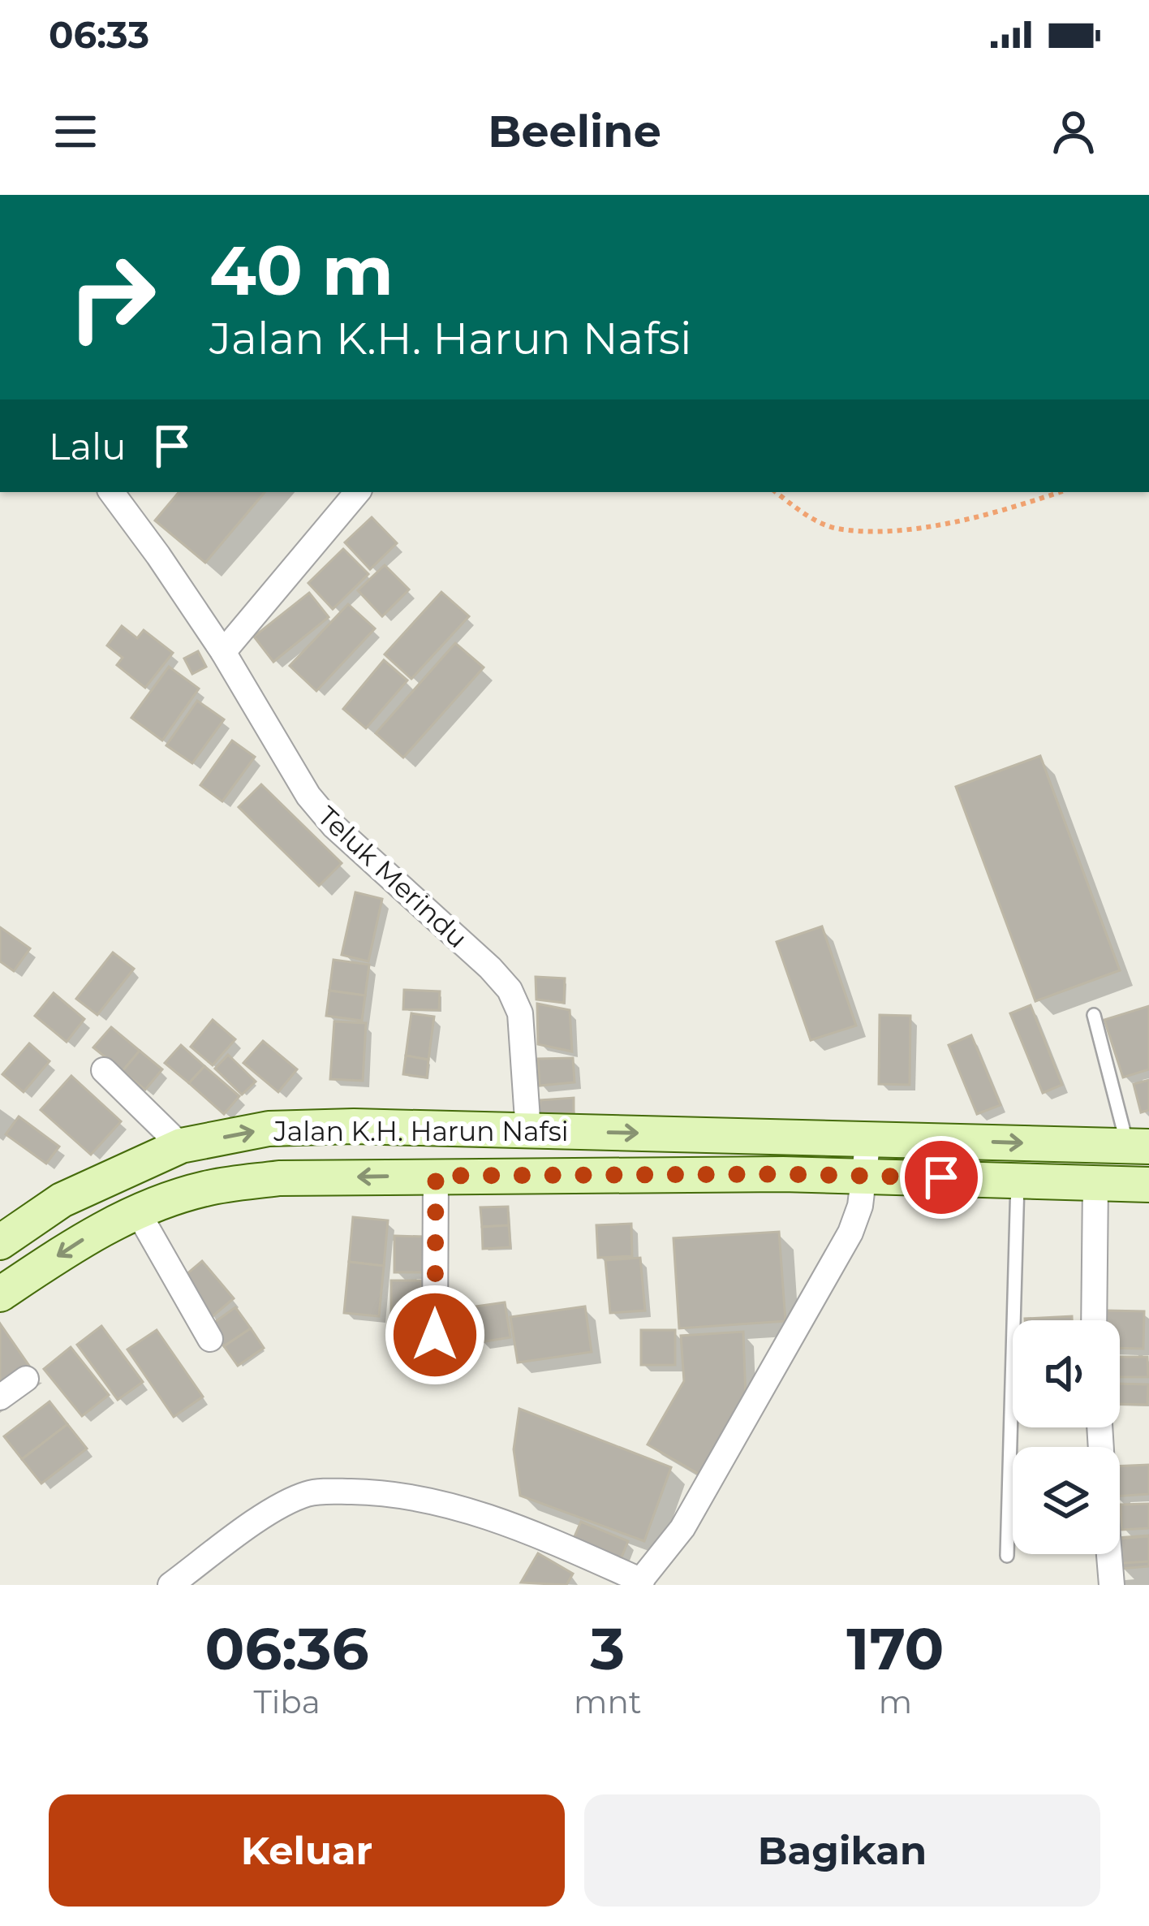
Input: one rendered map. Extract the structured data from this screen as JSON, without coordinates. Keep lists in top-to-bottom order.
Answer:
{
  "streets": {
    "main road": ["Jalan K.H. Harun Nafsi"],
    "street": ["Teluk Merindu"]
  },
  "crossings": [
    ["Teluk Merindu", "Jalan K.H. Harun Nafsi"]
  ],
  "page": {
    "status": "06:33",
    "header": "Beeline",
    "turn": ["40 m", "Jalan K.H. Harun Nafsi"],
    "then": "Lalu",
    "eta": [
      "06:36",
      "Tiba",
      "3",
      "mnt",
      "170",
      "m"
    ],
    "buttons": ["Keluar", "Bagikan"]
  }
}
